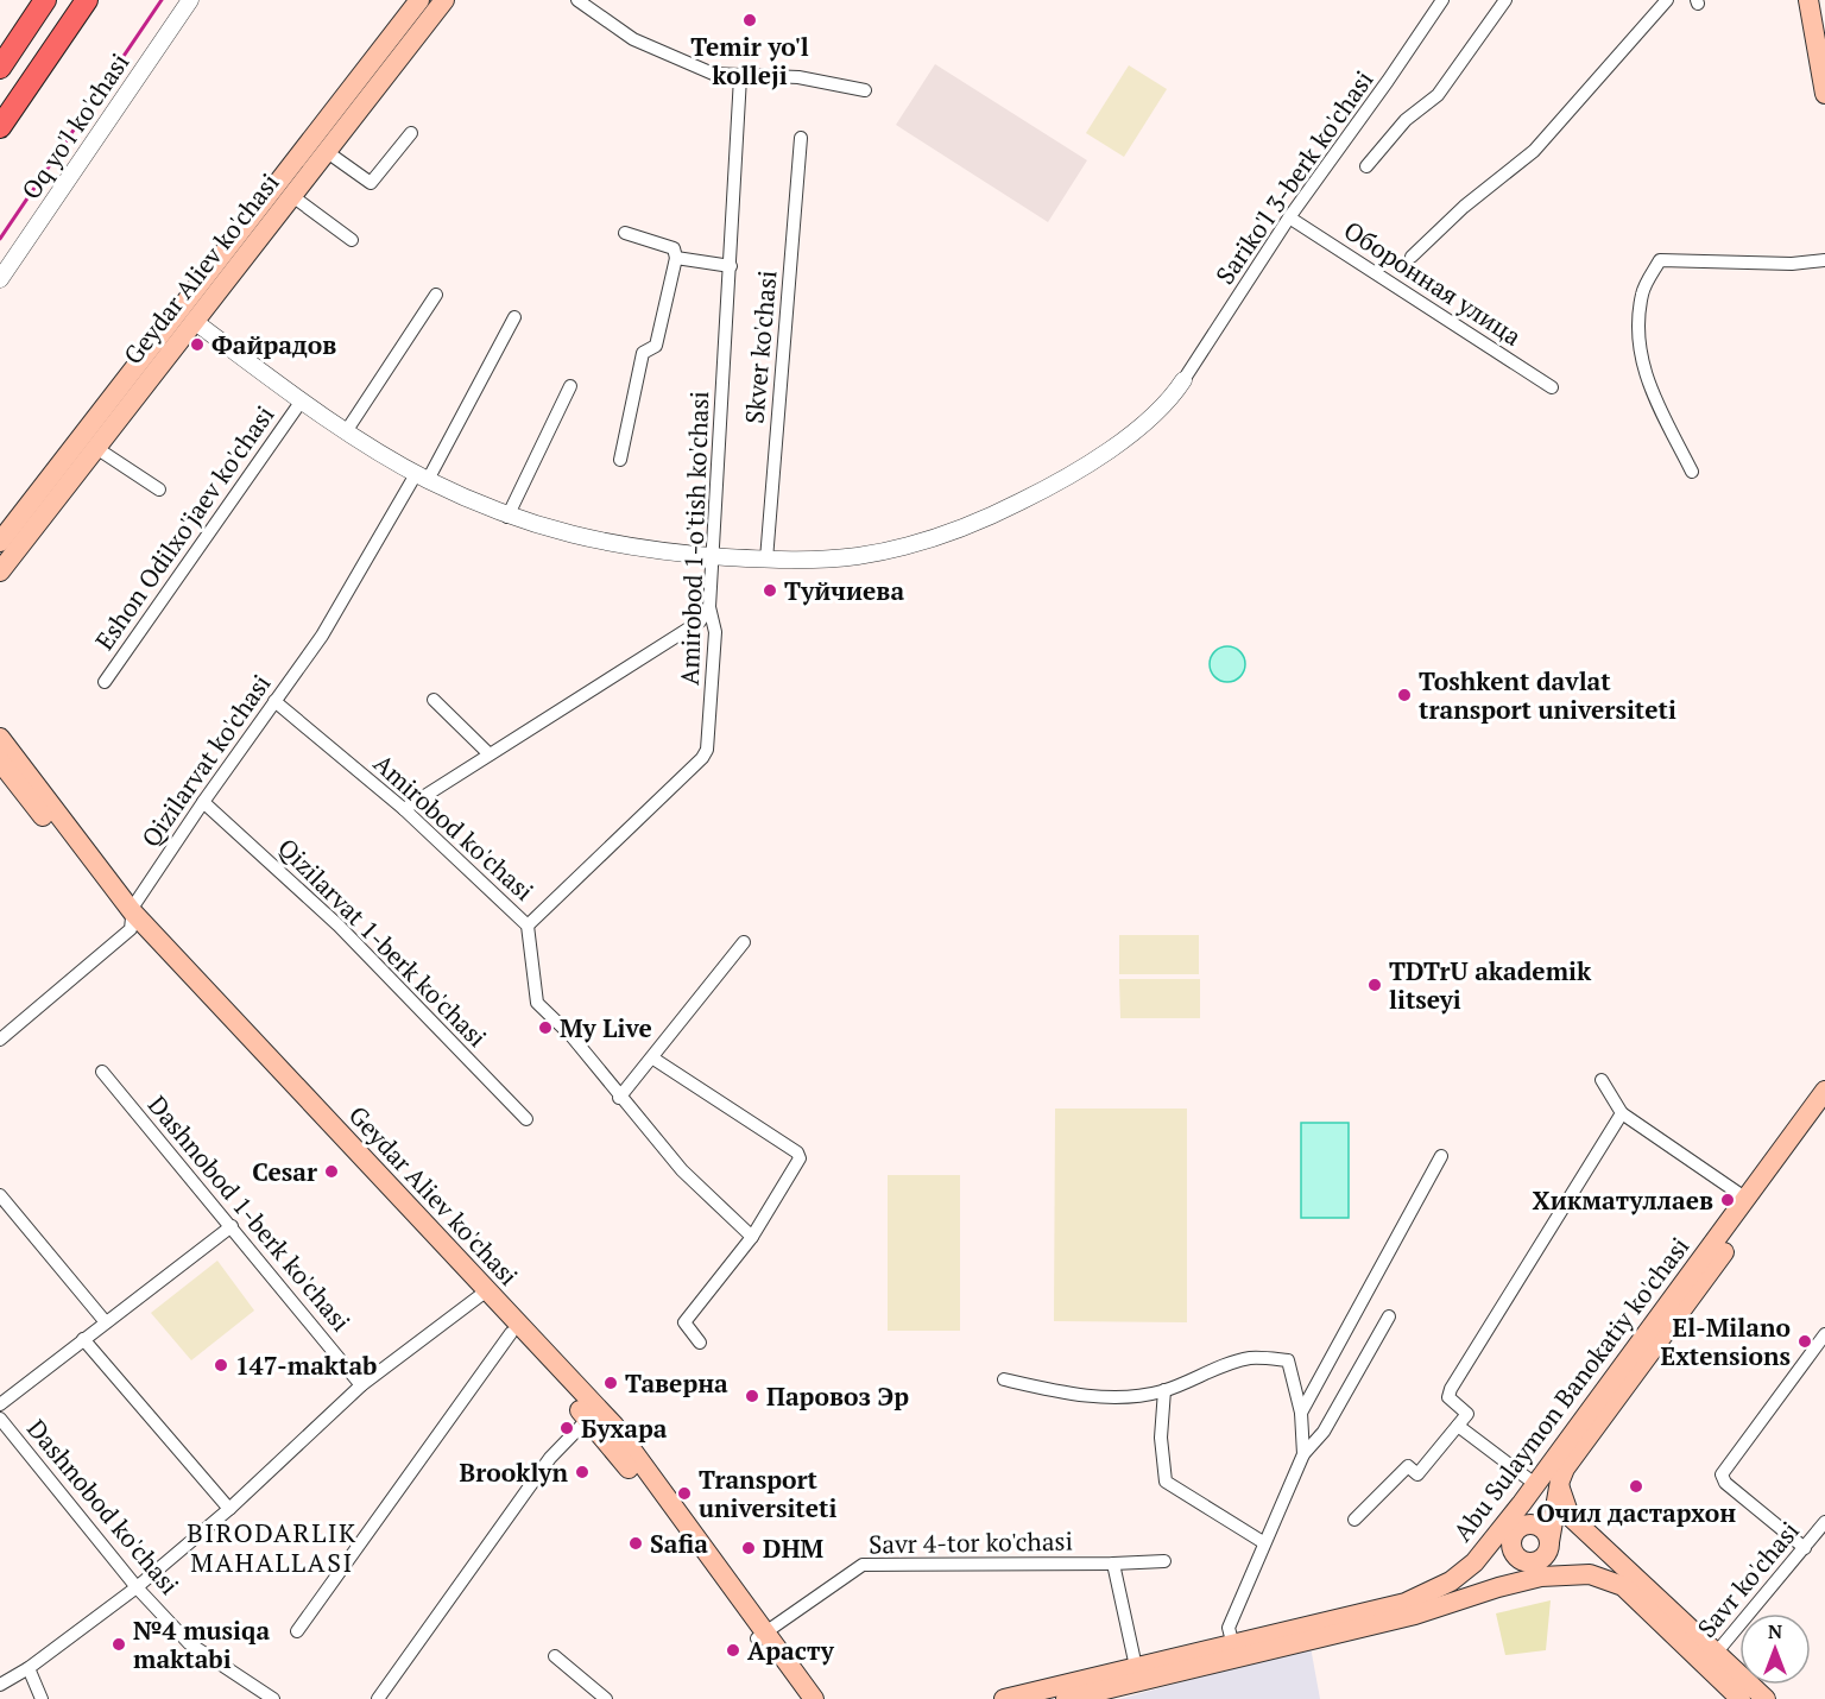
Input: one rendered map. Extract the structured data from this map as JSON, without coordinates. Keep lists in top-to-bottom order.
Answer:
{
  "streets": {
    "main road": ["Geydar Aliev ko'chasi", "Abu Sulaymon Banokatiy ko'chasi"],
    "street": [
      "Oq yo'l ko'chasi",
      "Sariko'l 3-berk ko'chasi",
      "Оборонная улица",
      "Skver ko'chasi",
      "Eshon Odilxo'jaev ko'chasi",
      "Amirobod 1-o'tish ko'chasi",
      "Qizilarvat ko'chasi",
      "Amirobod ko'chasi",
      "Qizilarvat 1-berk ko'chasi",
      "Dashnobod 1-berk ko'chasi",
      "Dashnobod ko'chasi",
      "Savr 4-tor ko'chasi",
      "Savr ko'chasi"
    ]
  },
  "crossings": [
    ["Sariko'l 3-berk ko'chasi", "Оборонная улица"],
    ["Geydar Aliev ko'chasi", "Qizilarvat ko'chasi"],
    ["Geydar Aliev ko'chasi", "Savr 4-tor ko'chasi"],
    ["Amirobod 1-o'tish ko'chasi", "Amirobod ko'chasi"],
    ["Qizilarvat ko'chasi", "Amirobod ko'chasi"],
    ["Qizilarvat ko'chasi", "Qizilarvat 1-berk ko'chasi"]
  ],
  "districts": ["BIRODARLIK MAHALLASI"],
  "places": [
    "Temir yo'l kolleji",
    "Файрадов",
    "Туйчиева",
    "Toshkent davlat transport universiteti",
    "TDTrU akademik litseyi",
    "My Live",
    "Cesar",
    "Хикматуллаев",
    "El-Milano Extensions",
    "147-maktab",
    "Таверна",
    "Паровоз Эр",
    "Бухара",
    "Brooklyn",
    "Очил дастархон",
    "Transport universiteti",
    "Safia",
    "DHM",
    "№4 musiqa maktabi",
    "Арасту"
  ],
  "north": "top"
}
